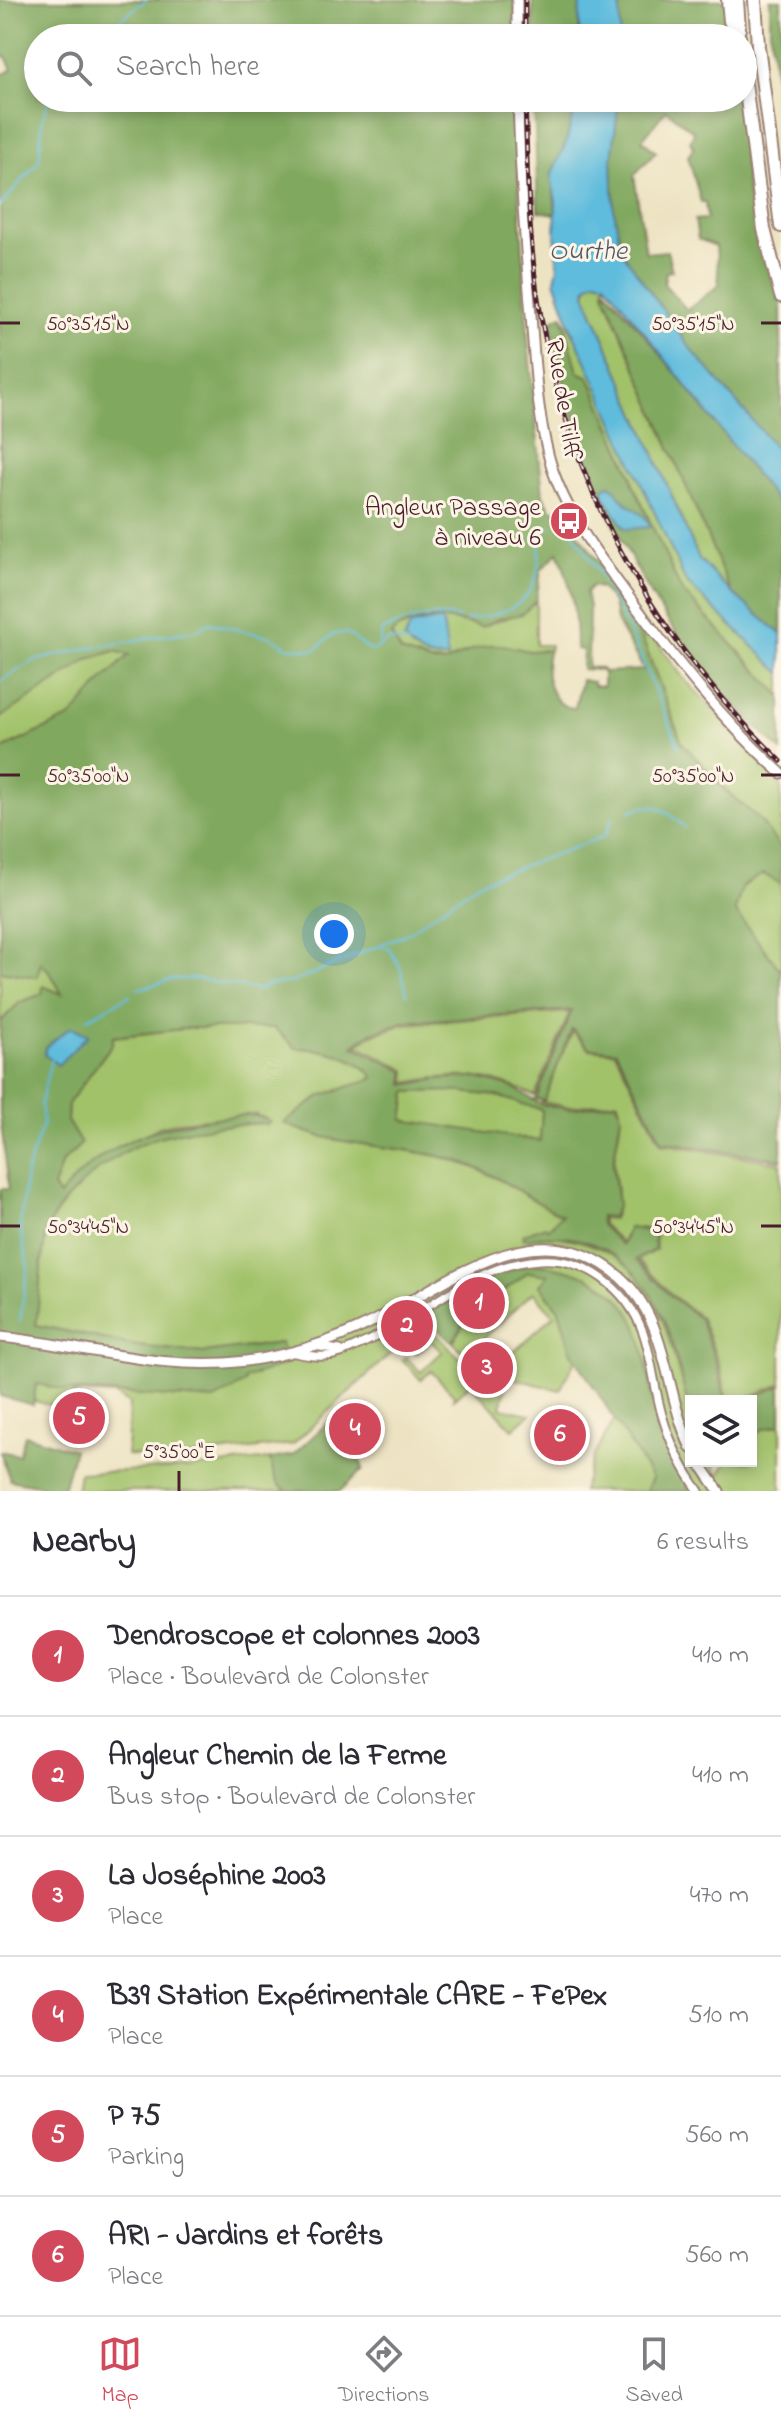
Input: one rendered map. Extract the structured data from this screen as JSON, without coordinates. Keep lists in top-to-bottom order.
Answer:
{
  "streets": {
    "main road": ["Rue de Tilff"]
  },
  "water": ["Ourthe"],
  "places": {
    "bus stop": ["Angleur Passage à niveau 6"]
  },
  "page": {
    "search": "Search here",
    "pins": [
      "1",
      "2",
      "3",
      "5",
      "4",
      "6"
    ],
    "heading": ["Nearby", "6 results"],
    "list": [
      {
        "mark": "1",
        "name": "Dendroscope et colonnes 2003",
        "note": "Place · Boulevard de Colonster",
        "value": "410 m"
      },
      {
        "mark": "2",
        "name": "Angleur Chemin de la Ferme",
        "note": "Bus stop · Boulevard de Colonster",
        "value": "410 m"
      },
      {
        "mark": "3",
        "name": "La Joséphine 2003",
        "note": "Place",
        "value": "470 m"
      },
      {
        "mark": "4",
        "name": "B39 Station Expérimentale CARE - FePex",
        "note": "Place",
        "value": "510 m"
      },
      {
        "mark": "5",
        "name": "P 75",
        "note": "Parking",
        "value": "560 m"
      },
      {
        "mark": "6",
        "name": "ARI - Jardins et forêts",
        "note": "Place",
        "value": "560 m"
      }
    ],
    "nav": ["Map", "Directions", "Saved"]
  },
  "coordinates": [
    "50°35'15\"N",
    "50°35'00\"N",
    "50°34'45\"N",
    "5°35'00\"E"
  ]
}
